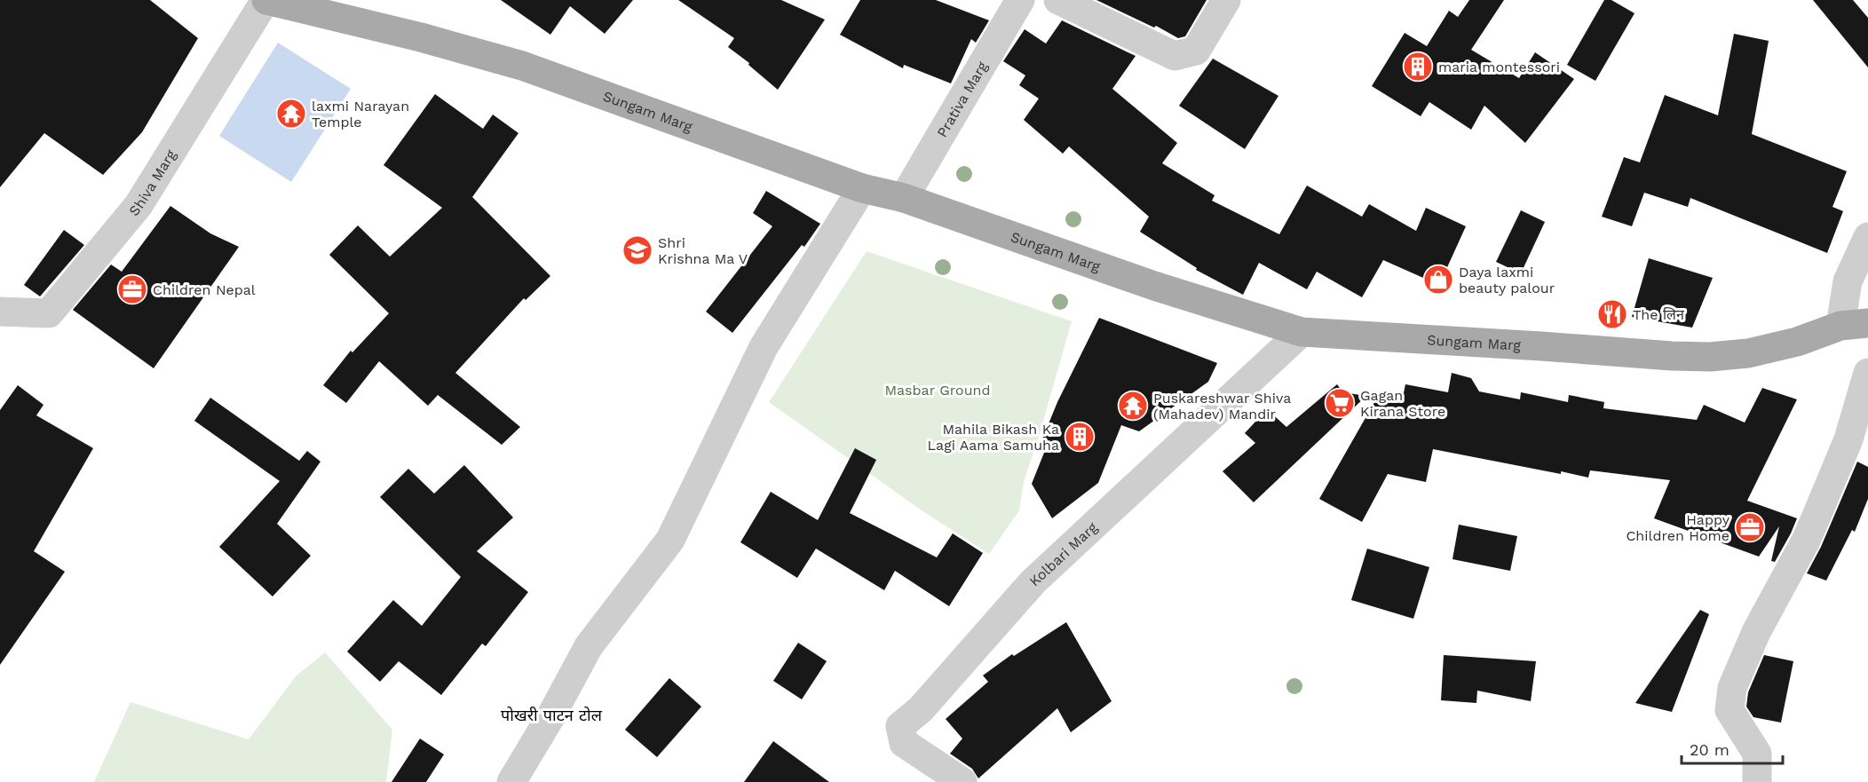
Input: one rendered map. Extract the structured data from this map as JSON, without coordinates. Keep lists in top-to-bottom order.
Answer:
{
  "streets": {
    "main road": ["Sungam Marg"],
    "street": ["Prativa Marg", "Shiva Marg", "Kolbari Marg"]
  },
  "crossings": [
    ["Prativa Marg", "Sungam Marg"],
    ["Sungam Marg", "Shiva Marg"],
    ["Sungam Marg", "Kolbari Marg"]
  ],
  "districts": ["पोखरी पाटन टोल"],
  "parks": ["Masbar Ground"],
  "places": {
    "building": ["maria montessori", "Mahila Bikash Ka Lagi Aama Samuha"],
    "temple": ["laxmi Narayan Temple", "Puskareshwar Shiva (Mahadev) Mandir"],
    "school or university": ["Shri Krishna Ma V"],
    "shop": ["Daya laxmi beauty palour"],
    "office": ["Children Nepal", "Happy Children Home"],
    "restaurant": ["The लिन"],
    "supermarket": ["Gagan Kirana Store"]
  },
  "scale_bar": "20 m"
}
